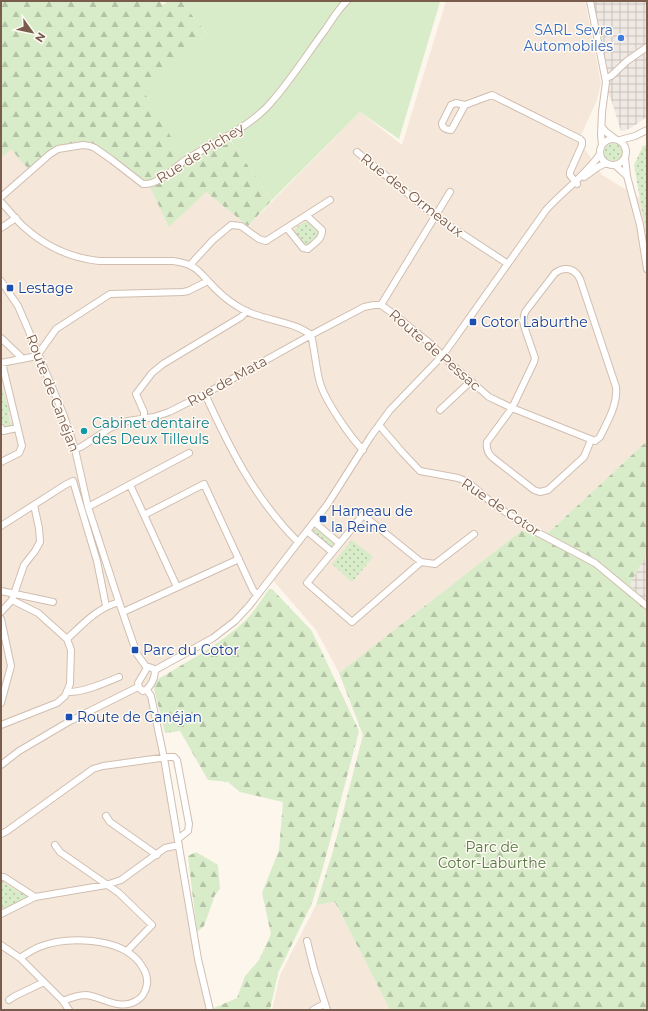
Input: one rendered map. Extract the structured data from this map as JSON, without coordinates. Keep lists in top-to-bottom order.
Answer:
{
  "streets": {
    "street": [
      "Rue de Pichey",
      "Rue des Ormeaux",
      "Route de Pessac",
      "Rue de Mata",
      "Route de Canéjan",
      "Rue de Cotor"
    ]
  },
  "crossings": [
    ["Route de Pessac", "Rue de Mata"],
    ["Rue de Mata", "Route de Canéjan"]
  ],
  "parks": ["Parc de Cotor-Laburthe"],
  "places": {
    "other": ["SARL Sevra Automobiles", "Cabinet dentaire des Deux Tilleuls"],
    "transit": [
      "Lestage",
      "Cotor Laburthe",
      "Hameau de la Reine",
      "Parc du Cotor",
      "Route de Canéjan"
    ]
  },
  "north": "bottom right"
}
